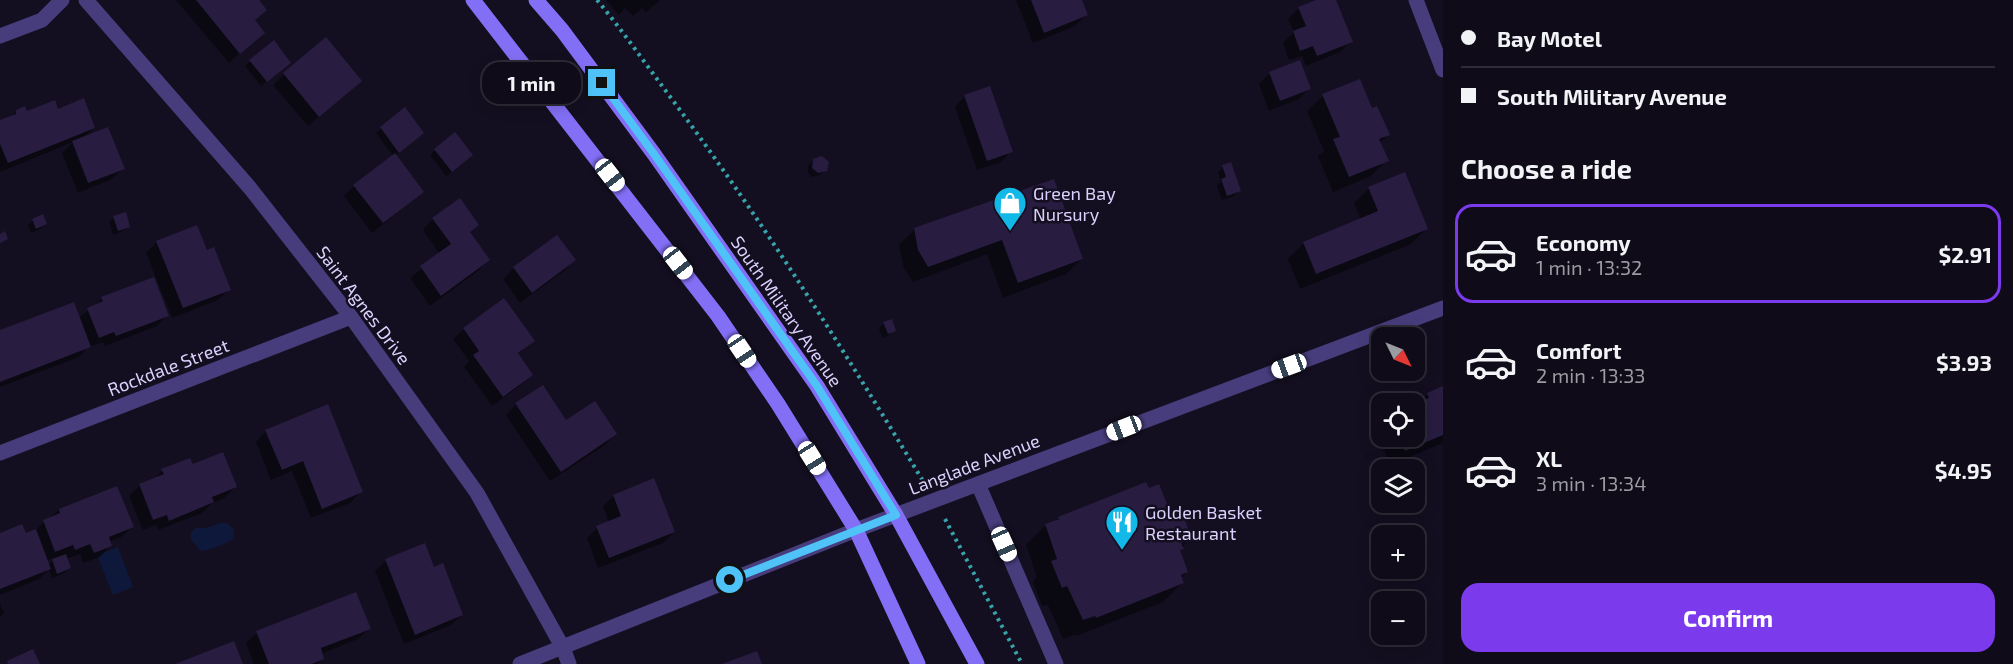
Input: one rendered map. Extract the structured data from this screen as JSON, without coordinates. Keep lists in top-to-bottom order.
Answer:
{
  "streets": {
    "main road": ["South Military Avenue"],
    "street": ["Saint Agnes Drive", "Rockdale Street", "Langlade Avenue"]
  },
  "crossings": [
    ["Saint Agnes Drive", "Rockdale Street"],
    ["Saint Agnes Drive", "Langlade Avenue"],
    ["South Military Avenue", "Langlade Avenue"]
  ],
  "places": {
    "shop": ["Green Bay Nursury"],
    "restaurant": ["Golden Basket Restaurant"]
  },
  "north": "bottom right",
  "page": {
    "banner": ["Bay Motel", "South Military Avenue"],
    "bubble": "1 min",
    "heading": "Choose a ride",
    "list": [
      {
        "name": "Economy",
        "note": "1 min · 13:32",
        "value": "$2.91"
      },
      {
        "name": "Comfort",
        "note": "2 min · 13:33",
        "value": "$3.93"
      },
      {
        "name": "XL",
        "note": "3 min · 13:34",
        "value": "$4.95"
      }
    ],
    "map_buttons": ["+", "−"],
    "buttons": "Confirm"
  }
}
